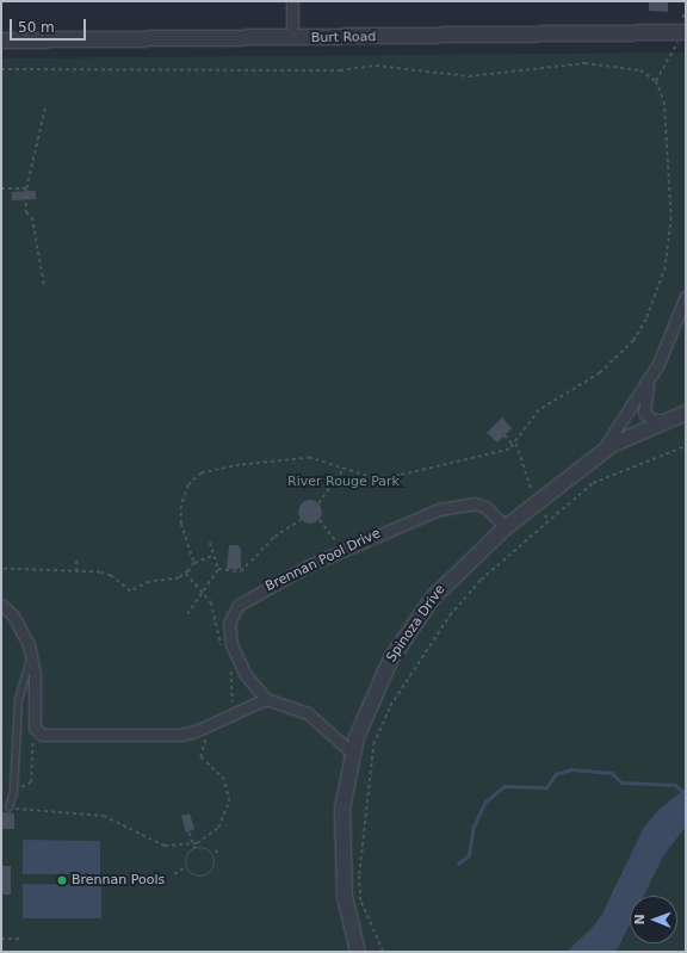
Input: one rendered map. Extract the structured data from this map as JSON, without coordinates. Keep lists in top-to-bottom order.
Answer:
{
  "streets": {
    "street": ["Burt Road", "Brennan Pool Drive", "Spinoza Drive"]
  },
  "crossings": [
    ["Brennan Pool Drive", "Spinoza Drive"]
  ],
  "parks": ["River Rouge Park"],
  "places": ["Brennan Pools"],
  "scale_bar": "50 m",
  "north": "left"
}
